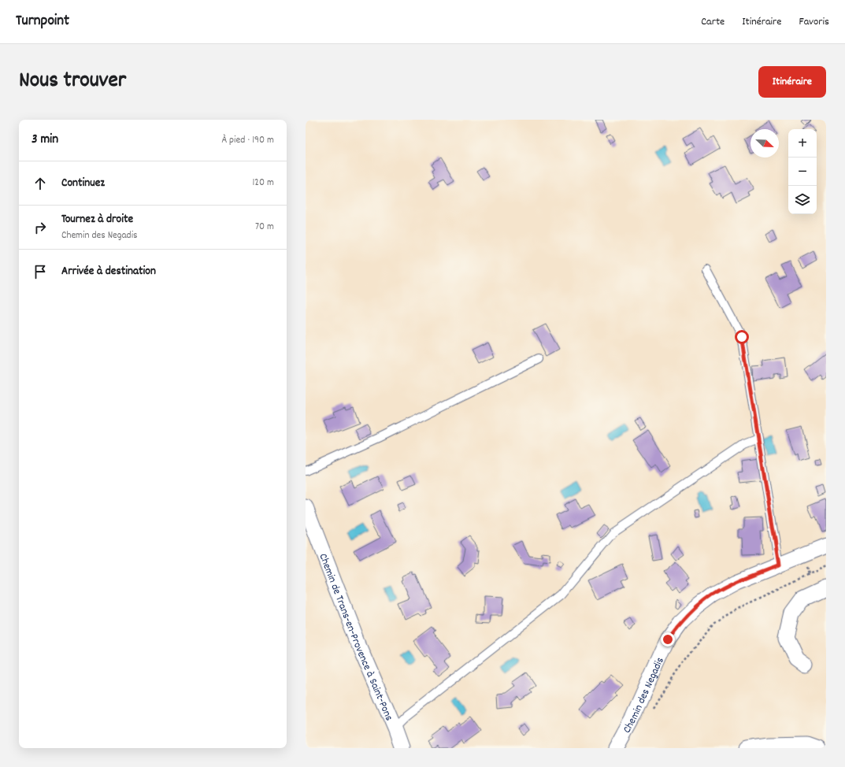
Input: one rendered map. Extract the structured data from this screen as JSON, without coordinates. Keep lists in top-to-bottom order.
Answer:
{
  "streets": {
    "street": ["Chemin de Trans-en-Provence à Saint-Pons", "Chemin des Negadis"]
  },
  "north": "bottom right",
  "page": {
    "header": "Turnpoint",
    "nav": ["Carte", "Itinéraire", "Favoris"],
    "title": "Nous trouver",
    "buttons": "Itinéraire",
    "heading": ["3 min", "À pied · 190 m"],
    "map_buttons": ["+", "−"],
    "list": [
      ["Continuez", "120 m"],
      ["Tournez à droite", "Chemin des Negadis", "70 m"],
      "Arrivée à destination"
    ]
  }
}
